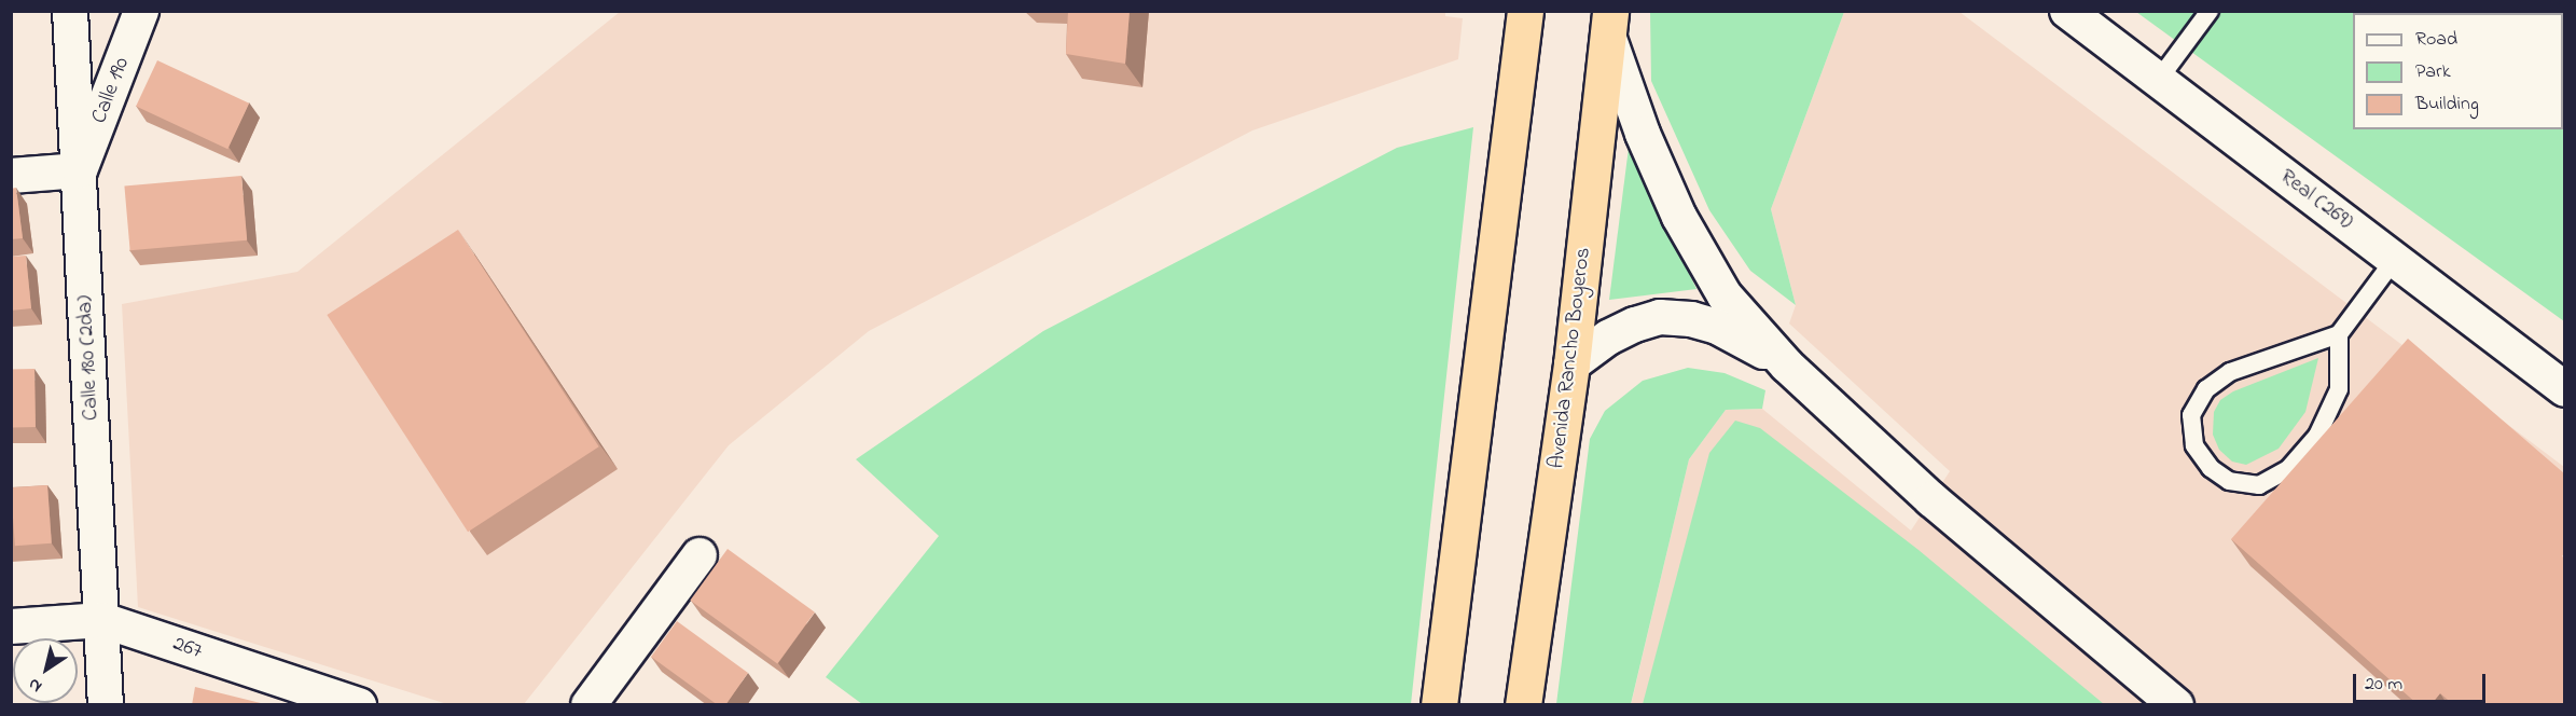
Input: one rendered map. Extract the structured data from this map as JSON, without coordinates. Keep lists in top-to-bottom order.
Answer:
{
  "streets": {
    "highway": ["Avenida Rancho Boyeros"],
    "street": [
      "Calle 190",
      "Real (269)",
      "Calle 180 (2da)",
      "267"
    ]
  },
  "crossings": [
    ["Calle 190", "Calle 180 (2da)"],
    ["Calle 180 (2da)", "267"]
  ],
  "legend": ["Road", "Park", "Building"],
  "scale_bar": "20 m",
  "north": "bottom left"
}
